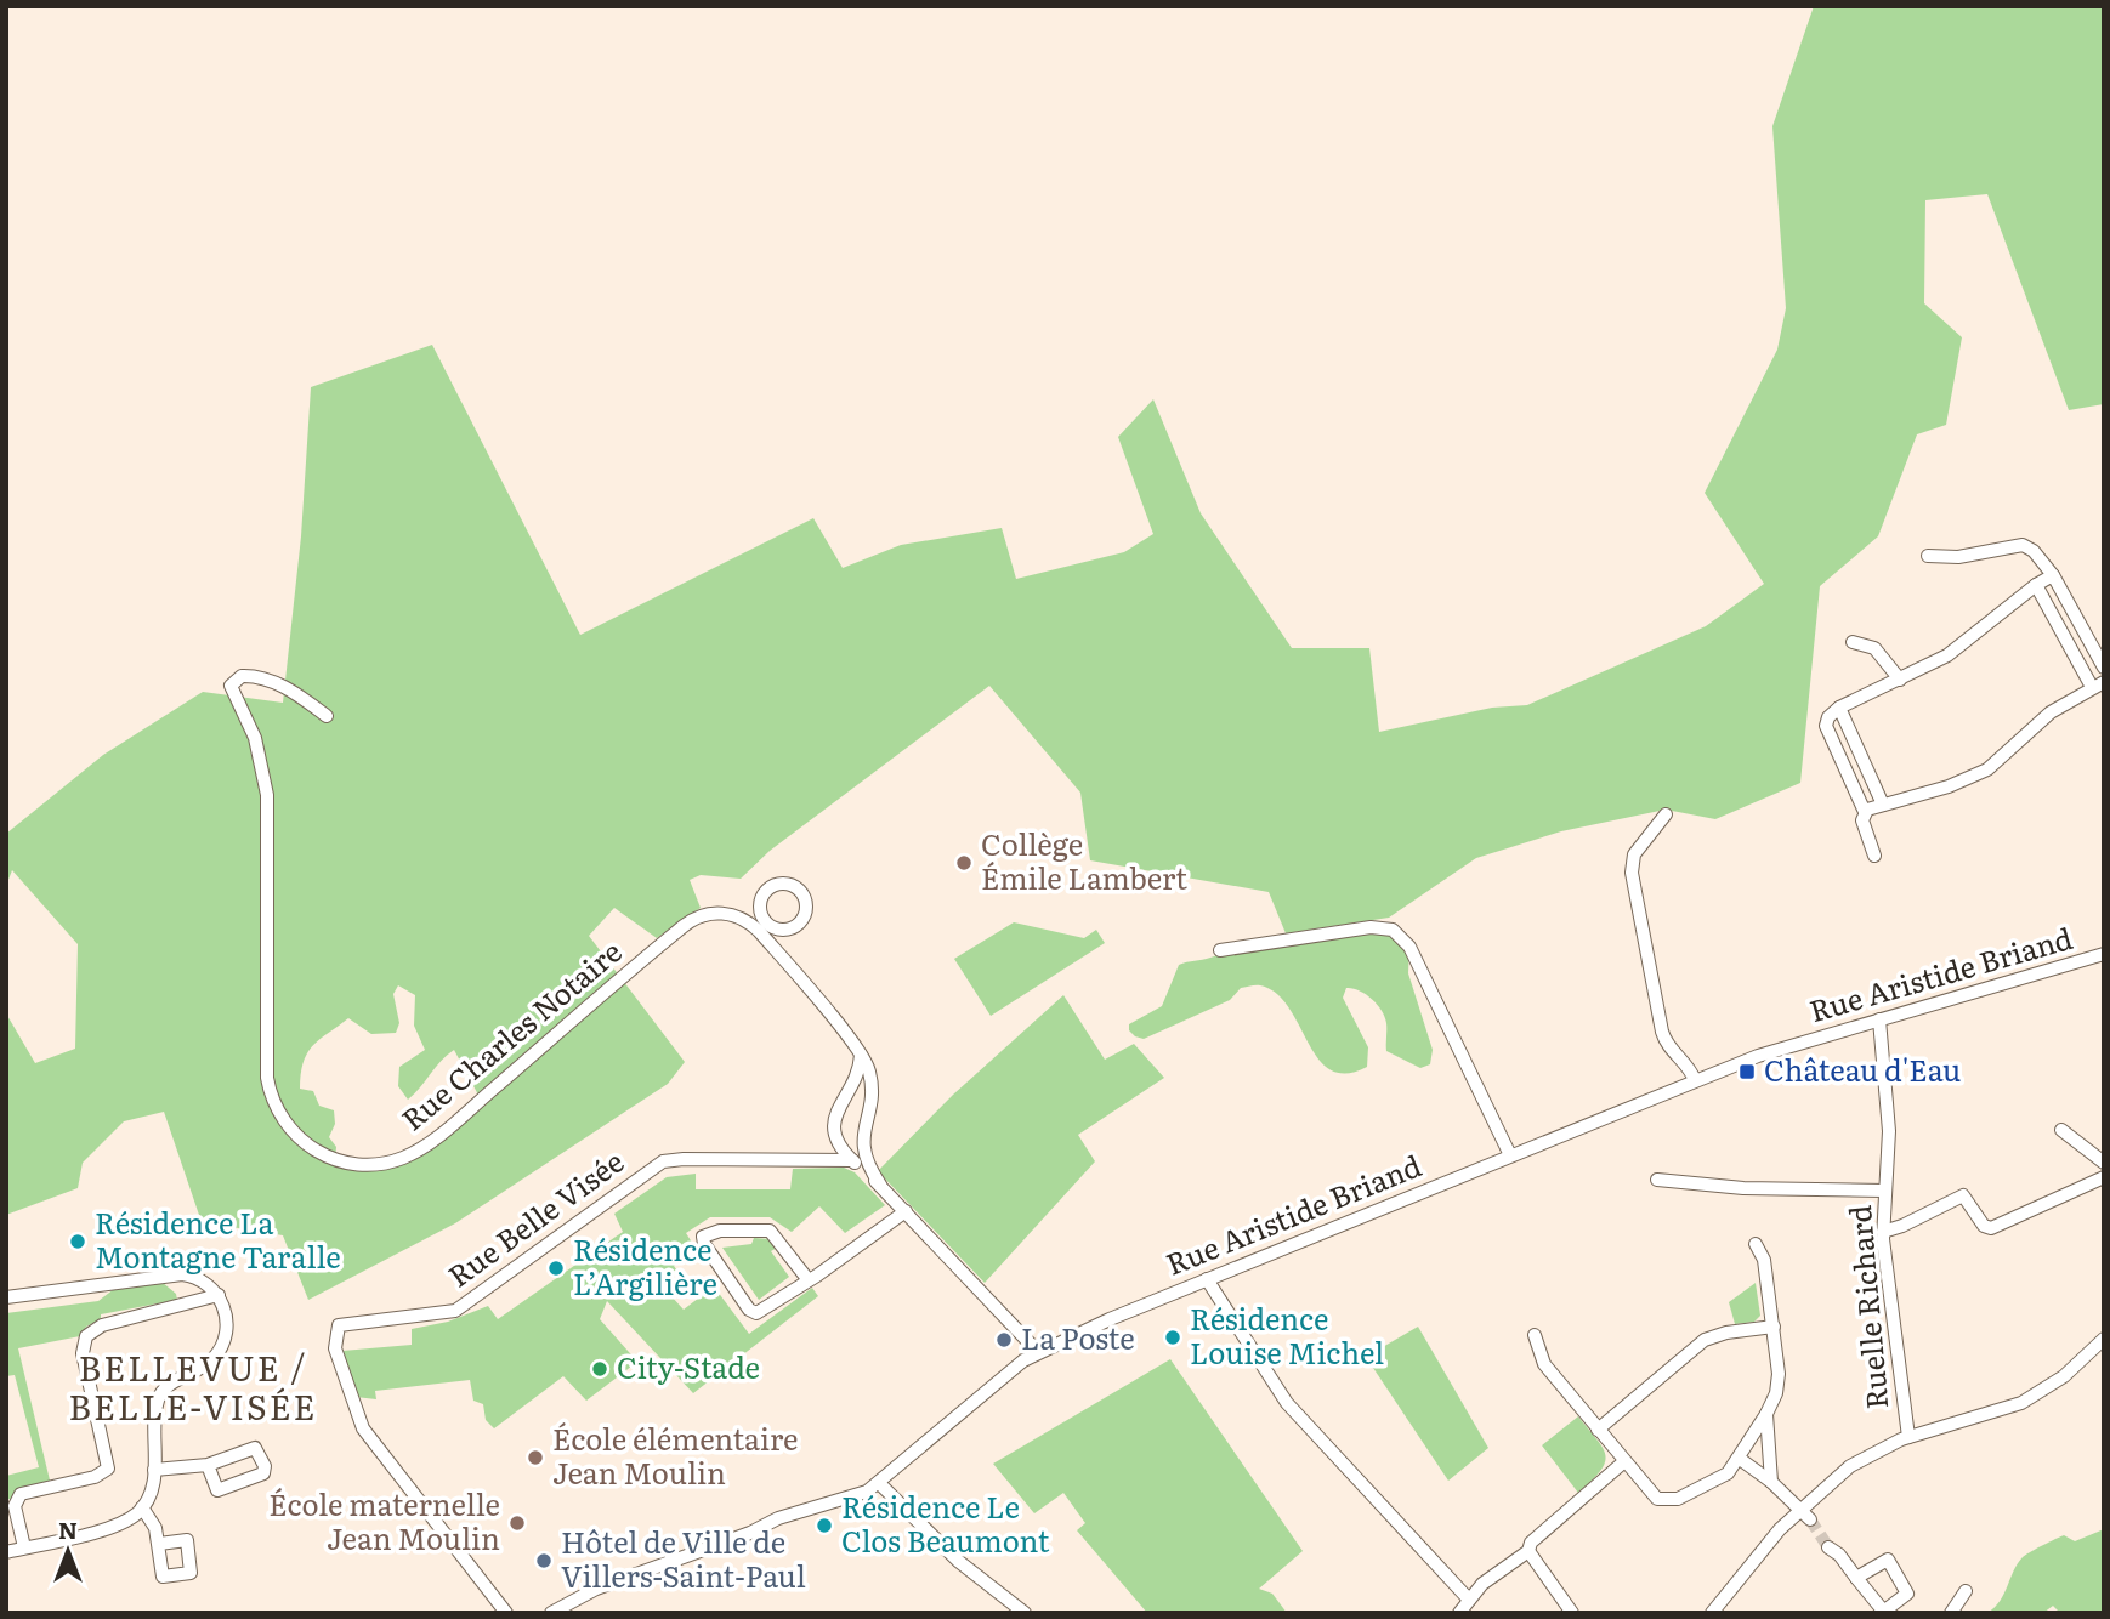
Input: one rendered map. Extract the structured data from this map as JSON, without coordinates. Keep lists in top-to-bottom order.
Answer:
{
  "streets": {
    "street": [
      "Rue Aristide Briand",
      "Rue Charles Notaire",
      "Rue Belle Visée",
      "Ruelle Richard"
    ]
  },
  "crossings": [
    ["Rue Aristide Briand", "Rue Charles Notaire"],
    ["Rue Aristide Briand", "Ruelle Richard"],
    ["Rue Charles Notaire", "Rue Belle Visée"]
  ],
  "districts": ["BELLEVUE / BELLE-VISÉE"],
  "places": {
    "other": [
      "Collège Émile Lambert",
      "Résidence La Montagne Taralle",
      "Résidence L’Argilière",
      "Résidence Louise Michel",
      "La Poste",
      "City-Stade",
      "École élémentaire Jean Moulin",
      "École maternelle Jean Moulin",
      "Résidence Le Clos Beaumont",
      "Hôtel de Ville de Villers-Saint-Paul"
    ],
    "transit": ["Château d'Eau"]
  },
  "north": "top"
}
